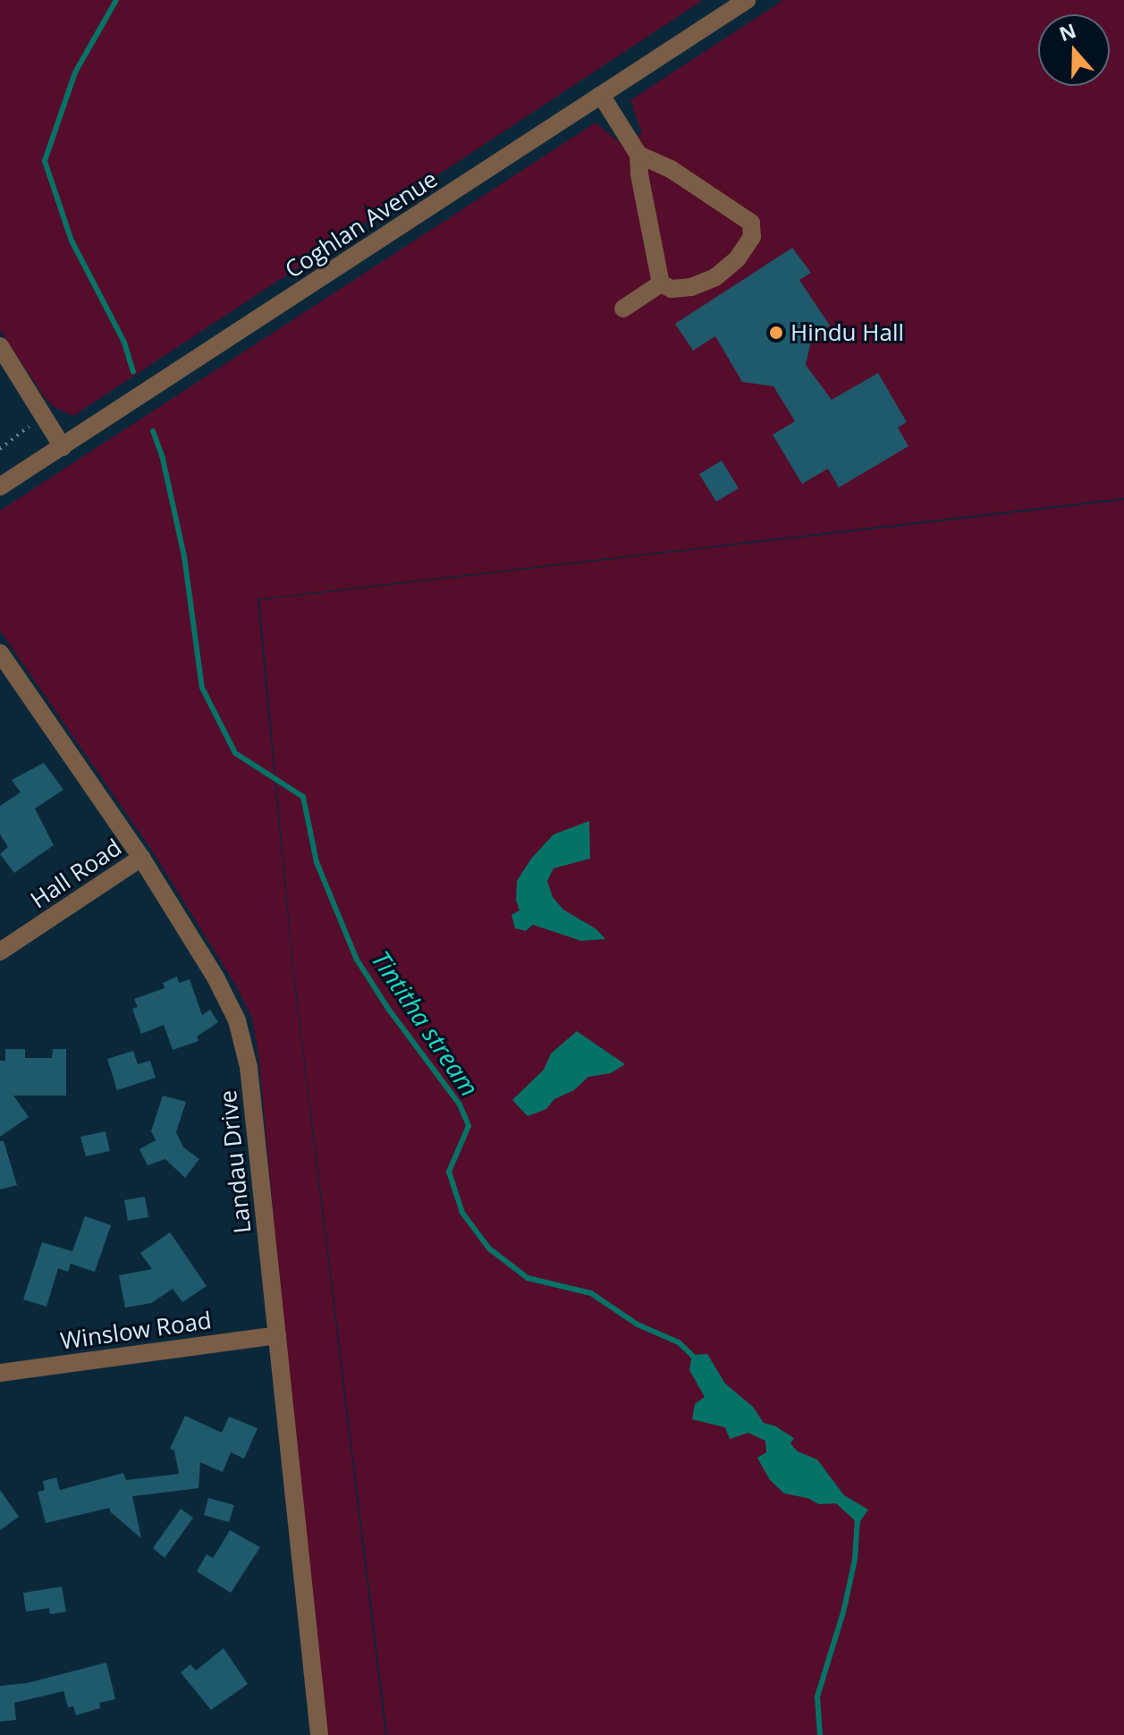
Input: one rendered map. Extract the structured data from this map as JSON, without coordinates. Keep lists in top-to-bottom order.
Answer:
{
  "streets": {
    "street": [
      "Coghlan Avenue",
      "Hall Road",
      "Landau Drive",
      "Winslow Road"
    ]
  },
  "crossings": [
    ["Hall Road", "Landau Drive"],
    ["Landau Drive", "Winslow Road"]
  ],
  "water": ["Tintitha stream"],
  "places": ["Hindu Hall"],
  "north": "top"
}
